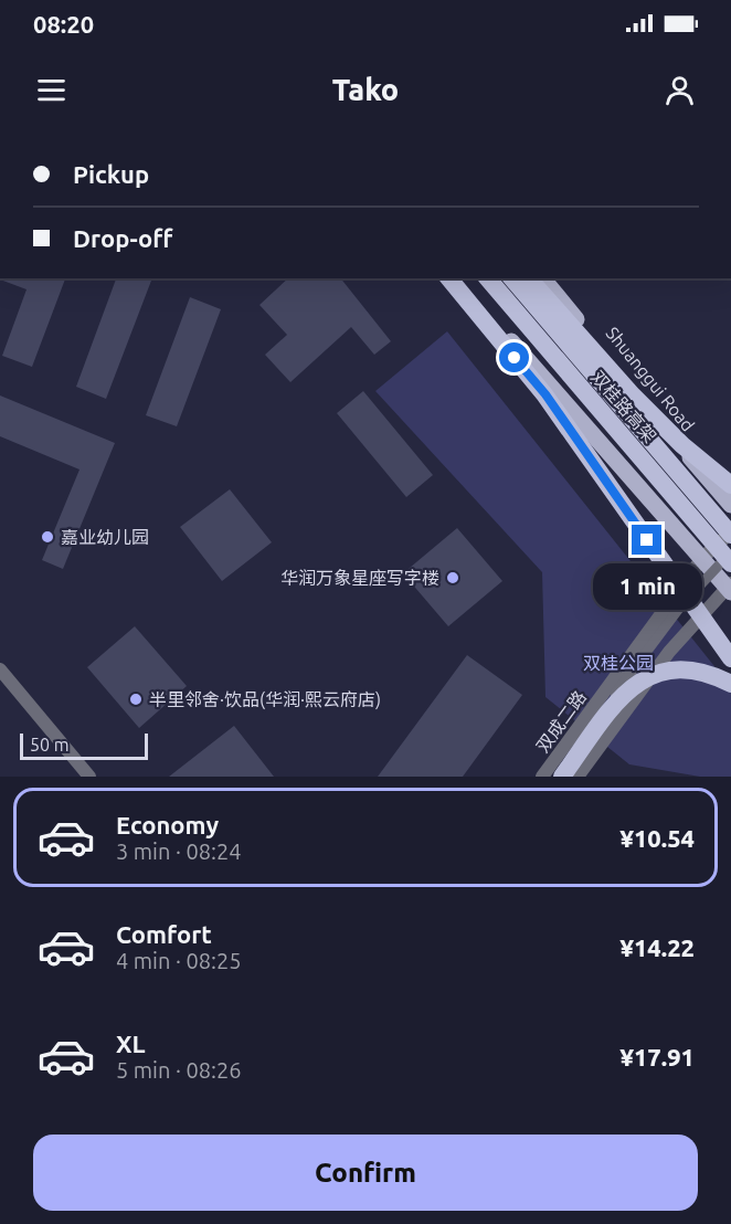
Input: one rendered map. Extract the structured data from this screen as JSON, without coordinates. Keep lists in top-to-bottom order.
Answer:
{
  "streets": {
    "highway": ["双桂路高架"],
    "main road": ["Shuanggui Road"],
    "street": ["双成二路"]
  },
  "crossings": [
    ["双桂路高架", "双成二路"]
  ],
  "parks": ["双桂公园"],
  "places": ["嘉业幼儿园", "华润万象星座写字楼", "半里邻舍·饮品(华润·熙云府店)"],
  "scale_bar": "50 m",
  "page": {
    "status": "08:20",
    "header": "Tako",
    "banner": ["Pickup", "Drop-off"],
    "bubble": "1 min",
    "scale": "50 m",
    "list": [
      {
        "name": "Economy",
        "note": "3 min · 08:24",
        "value": "¥10.54"
      },
      {
        "name": "Comfort",
        "note": "4 min · 08:25",
        "value": "¥14.22"
      },
      {
        "name": "XL",
        "note": "5 min · 08:26",
        "value": "¥17.91"
      }
    ],
    "buttons": "Confirm"
  }
}
